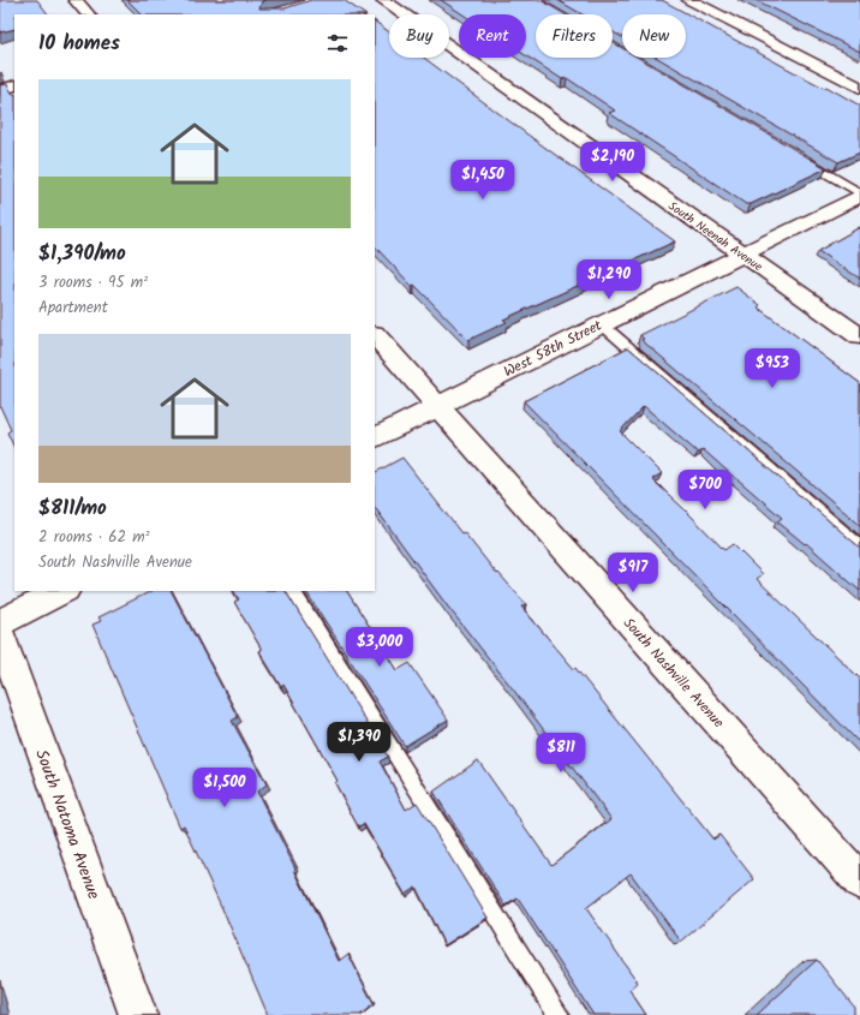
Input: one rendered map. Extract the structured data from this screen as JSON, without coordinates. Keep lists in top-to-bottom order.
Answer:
{
  "streets": {
    "street": [
      "South Neenah Avenue",
      "West 58th Street",
      "South Nashville Avenue",
      "South Natoma Avenue"
    ]
  },
  "crossings": [
    ["South Neenah Avenue", "West 58th Street"],
    ["West 58th Street", "South Nashville Avenue"]
  ],
  "page": {
    "chip": [
      "Buy",
      "Rent",
      "Filters",
      "New"
    ],
    "heading": "10 homes",
    "list": [
      {
        "name": "$1,390/mo",
        "note": "3 rooms · 95 m² · Apartment"
      },
      {
        "name": "$811/mo",
        "note": "2 rooms · 62 m² · South Nashville Avenue"
      }
    ],
    "price": [
      "$2,190",
      "$1,450",
      "$1,290",
      "$953",
      "$700",
      "$917",
      "$3,000",
      "$1,390",
      "$811",
      "$1,500"
    ]
  }
}
